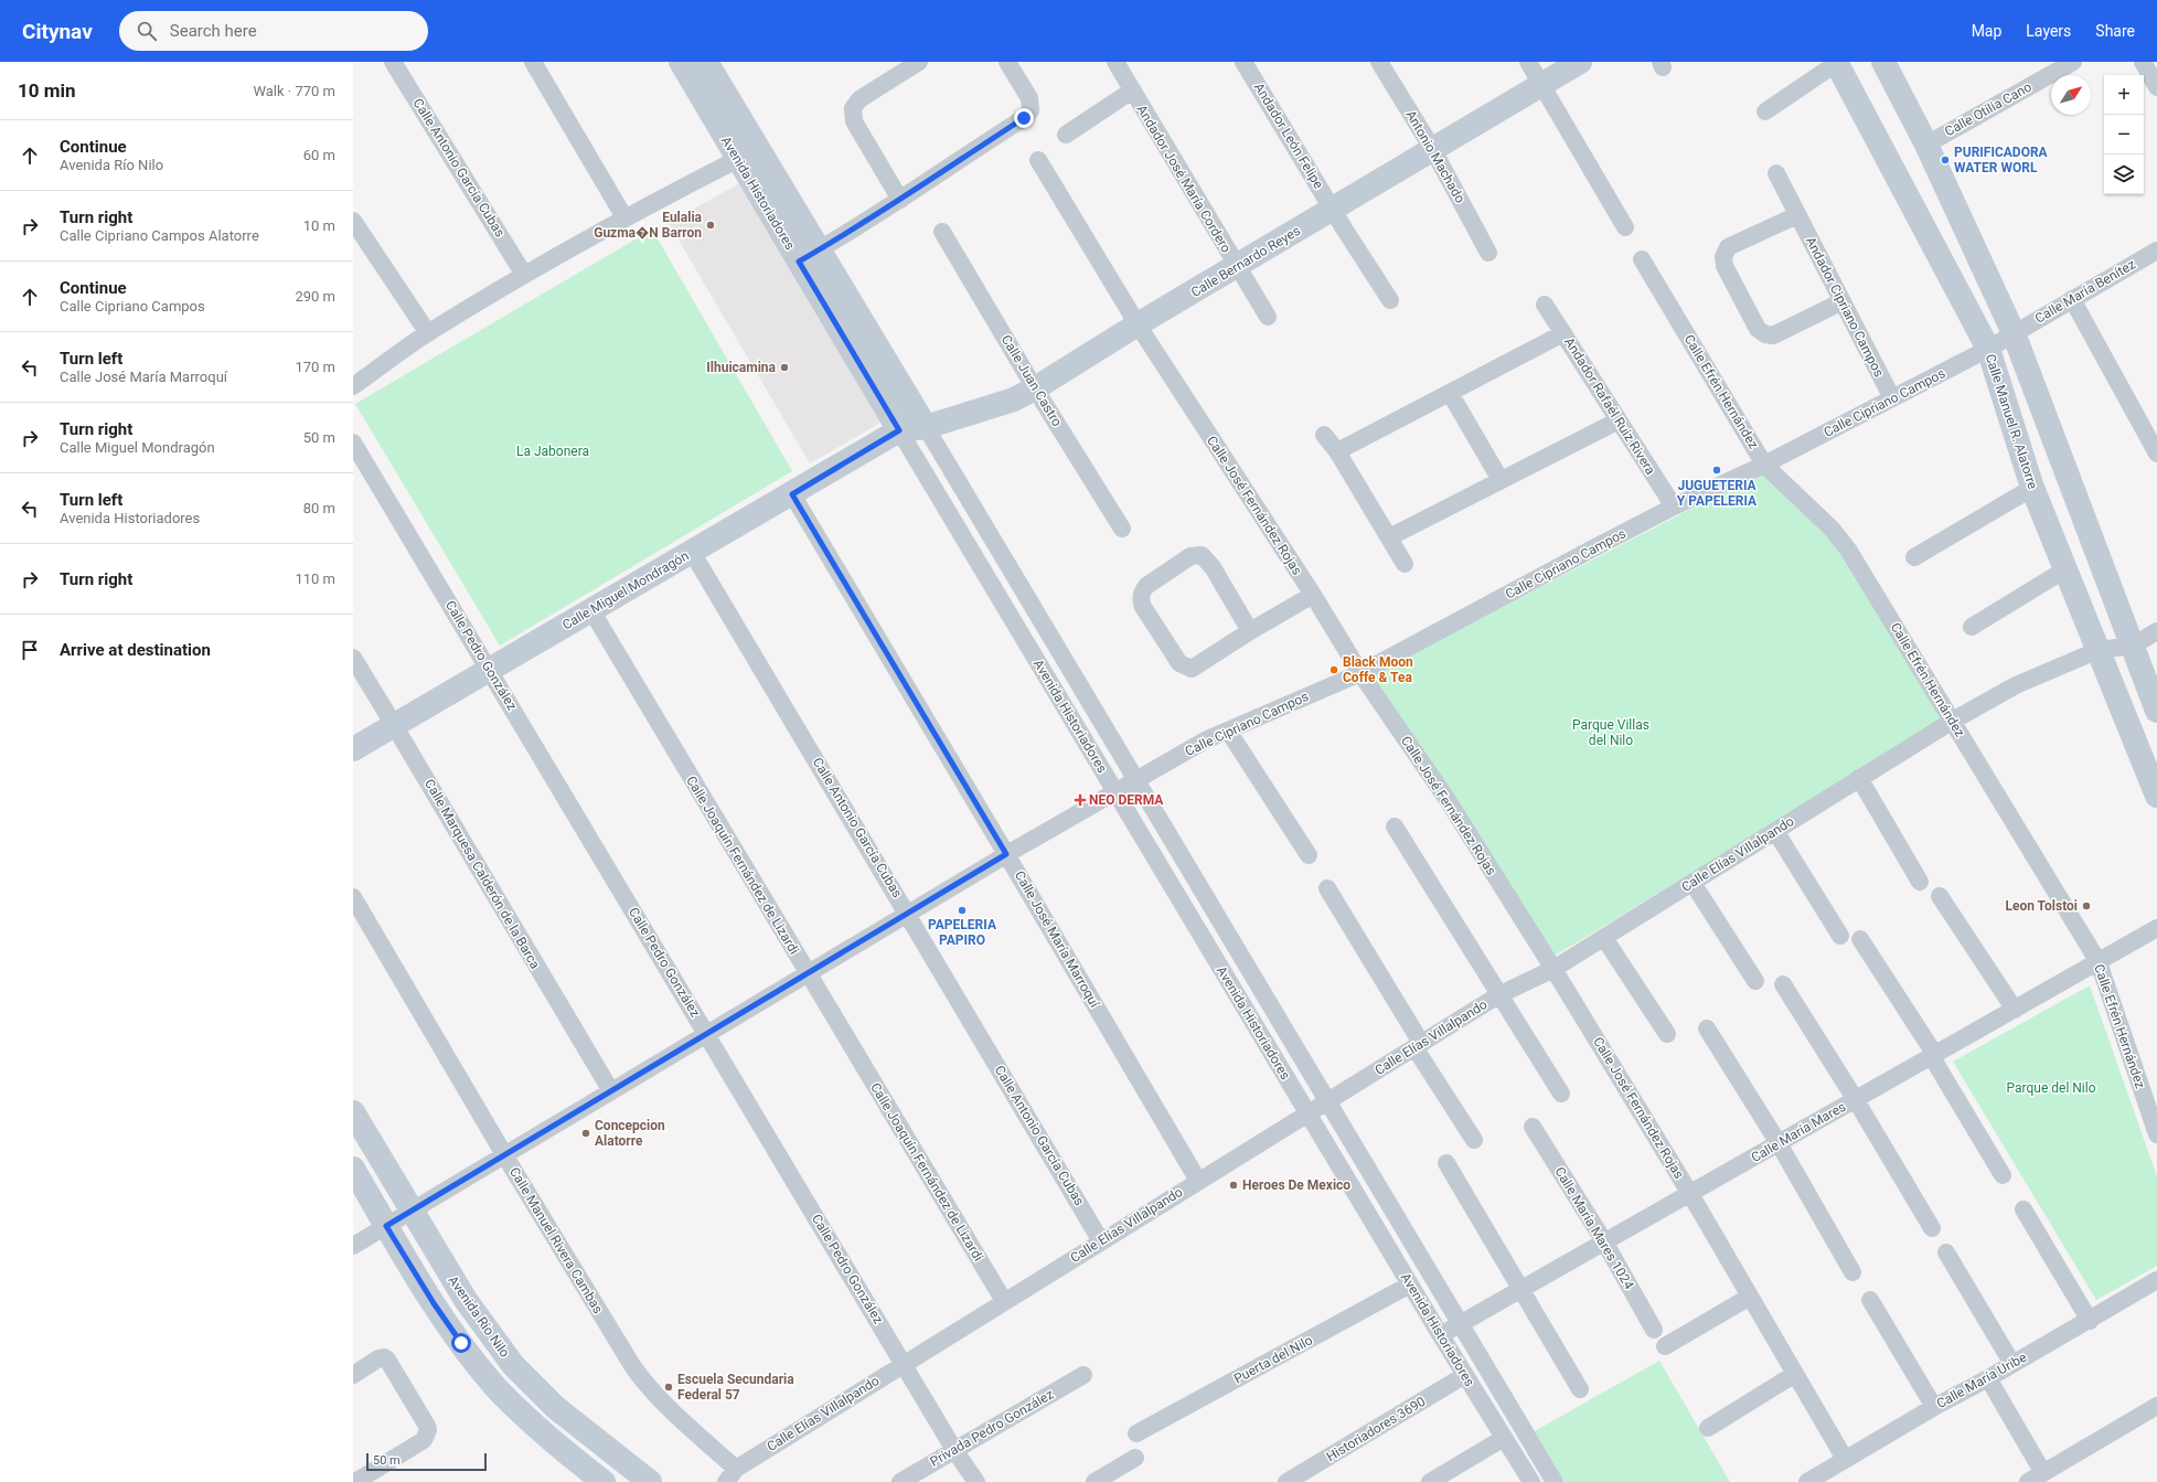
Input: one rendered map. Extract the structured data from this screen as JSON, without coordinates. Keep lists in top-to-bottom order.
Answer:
{
  "streets": {
    "street": [
      "Calle Otilia Cano",
      "Andador León Felipe",
      "Antonio Machado",
      "Calle Antonio García Cubas",
      "Andador José María Cordero",
      "Avenida Historiadores",
      "Calle Bernardo Reyes",
      "Calle María Benítez",
      "Andador Cipriano Campos",
      "Calle Juan Castro",
      "Calle Efrén Hernández",
      "Calle Cipriano Campos",
      "Andador Rafaél Ruiz Rivera",
      "Calle Manuel R. Alatorre",
      "Calle José Fernández Rojas",
      "Calle Miguel Mondragón",
      "Calle Pedro González",
      "Calle Elías Villalpando",
      "Calle Joaquín Fernández de Lizardi",
      "Calle Marquesa Calderón de la Barca",
      "Calle José María Marroquí",
      "Calle María Mares",
      "Calle María Mares 1024",
      "Calle Manuel Rivera Cambas",
      "Avenida Río Nilo",
      "Puerta del Nilo",
      "Calle María Uribe",
      "Privada Pedro González",
      "Historiadores 3690"
    ]
  },
  "crossings": [
    ["Andador León Felipe", "Calle Bernardo Reyes"],
    ["Antonio Machado", "Calle Bernardo Reyes"],
    ["Calle Antonio García Cubas", "Calle Cipriano Campos"],
    ["Calle Antonio García Cubas", "Calle Miguel Mondragón"],
    ["Calle Antonio García Cubas", "Calle Elías Villalpando"],
    ["Andador José María Cordero", "Calle Bernardo Reyes"],
    ["Avenida Historiadores", "Calle Bernardo Reyes"],
    ["Avenida Historiadores", "Calle Cipriano Campos"],
    ["Avenida Historiadores", "Calle Miguel Mondragón"],
    ["Avenida Historiadores", "Calle Elías Villalpando"],
    ["Avenida Historiadores", "Calle María Mares"],
    ["Avenida Historiadores", "Puerta del Nilo"],
    ["Avenida Historiadores", "Historiadores 3690"],
    ["Calle Bernardo Reyes", "Calle Juan Castro"],
    ["Calle Bernardo Reyes", "Calle José Fernández Rojas"],
    ["Calle Bernardo Reyes", "Calle Miguel Mondragón"],
    ["Calle María Benítez", "Calle Cipriano Campos"],
    ["Andador Cipriano Campos", "Calle Cipriano Campos"],
    ["Calle Efrén Hernández", "Calle Cipriano Campos"],
    ["Calle Efrén Hernández", "Calle Elías Villalpando"],
    ["Calle Efrén Hernández", "Calle María Mares"],
    ["Calle Cipriano Campos", "Andador Rafaél Ruiz Rivera"],
    ["Calle Cipriano Campos", "Calle Manuel R. Alatorre"],
    ["Calle Cipriano Campos", "Calle José Fernández Rojas"],
    ["Calle Cipriano Campos", "Calle Pedro González"],
    ["Calle Cipriano Campos", "Calle Joaquín Fernández de Lizardi"],
    ["Calle Cipriano Campos", "Calle Marquesa Calderón de la Barca"],
    ["Calle Cipriano Campos", "Calle José María Marroquí"],
    ["Calle Cipriano Campos", "Calle Manuel Rivera Cambas"],
    ["Calle Cipriano Campos", "Avenida Río Nilo"],
    ["Calle Manuel R. Alatorre", "Calle Elías Villalpando"],
    ["Calle José Fernández Rojas", "Calle Elías Villalpando"],
    ["Calle José Fernández Rojas", "Calle María Mares"],
    ["Calle José Fernández Rojas", "Calle María Uribe"],
    ["Calle Miguel Mondragón", "Calle Pedro González"],
    ["Calle Miguel Mondragón", "Calle Joaquín Fernández de Lizardi"],
    ["Calle Miguel Mondragón", "Calle Marquesa Calderón de la Barca"],
    ["Calle Miguel Mondragón", "Calle José María Marroquí"],
    ["Calle Pedro González", "Calle Elías Villalpando"],
    ["Calle Pedro González", "Privada Pedro González"],
    ["Calle Elías Villalpando", "Calle Joaquín Fernández de Lizardi"],
    ["Calle Elías Villalpando", "Calle José María Marroquí"],
    ["Calle Elías Villalpando", "Calle Manuel Rivera Cambas"],
    ["Calle María Mares", "Calle María Mares 1024"]
  ],
  "parks": ["La Jabonera", "Parque Villas del Nilo", "Parque del Nilo"],
  "places": {
    "other": [
      "PURIFICADORA WATER WORL",
      "Eulalia Guzma�N Barron",
      "Ilhuicamina",
      "JUGUETERIA Y PAPELERIA",
      "Black Moon Coffe & Tea",
      "Leon Tolstoi",
      "PAPELERIA PAPIRO",
      "Concepcion Alatorre",
      "Heroes De Mexico",
      "Escuela Secundaria Federal 57"
    ],
    "health": ["NEO DERMA"]
  },
  "scale_bar": "50 m",
  "north": "top right",
  "page": {
    "header": "Citynav",
    "search": "Search here",
    "nav": ["Map", "Layers", "Share"],
    "heading": ["10 min", "Walk · 770 m"],
    "map_buttons": ["+", "−"],
    "list": [
      ["Continue", "Avenida Río Nilo", "60 m"],
      ["Turn right", "Calle Cipriano Campos Alatorre", "10 m"],
      ["Continue", "Calle Cipriano Campos", "290 m"],
      ["Turn left", "Calle José María Marroquí", "170 m"],
      ["Turn right", "Calle Miguel Mondragón", "50 m"],
      ["Turn left", "Avenida Historiadores", "80 m"],
      ["Turn right", "110 m"],
      "Arrive at destination"
    ],
    "scale": "50 m"
  }
}
